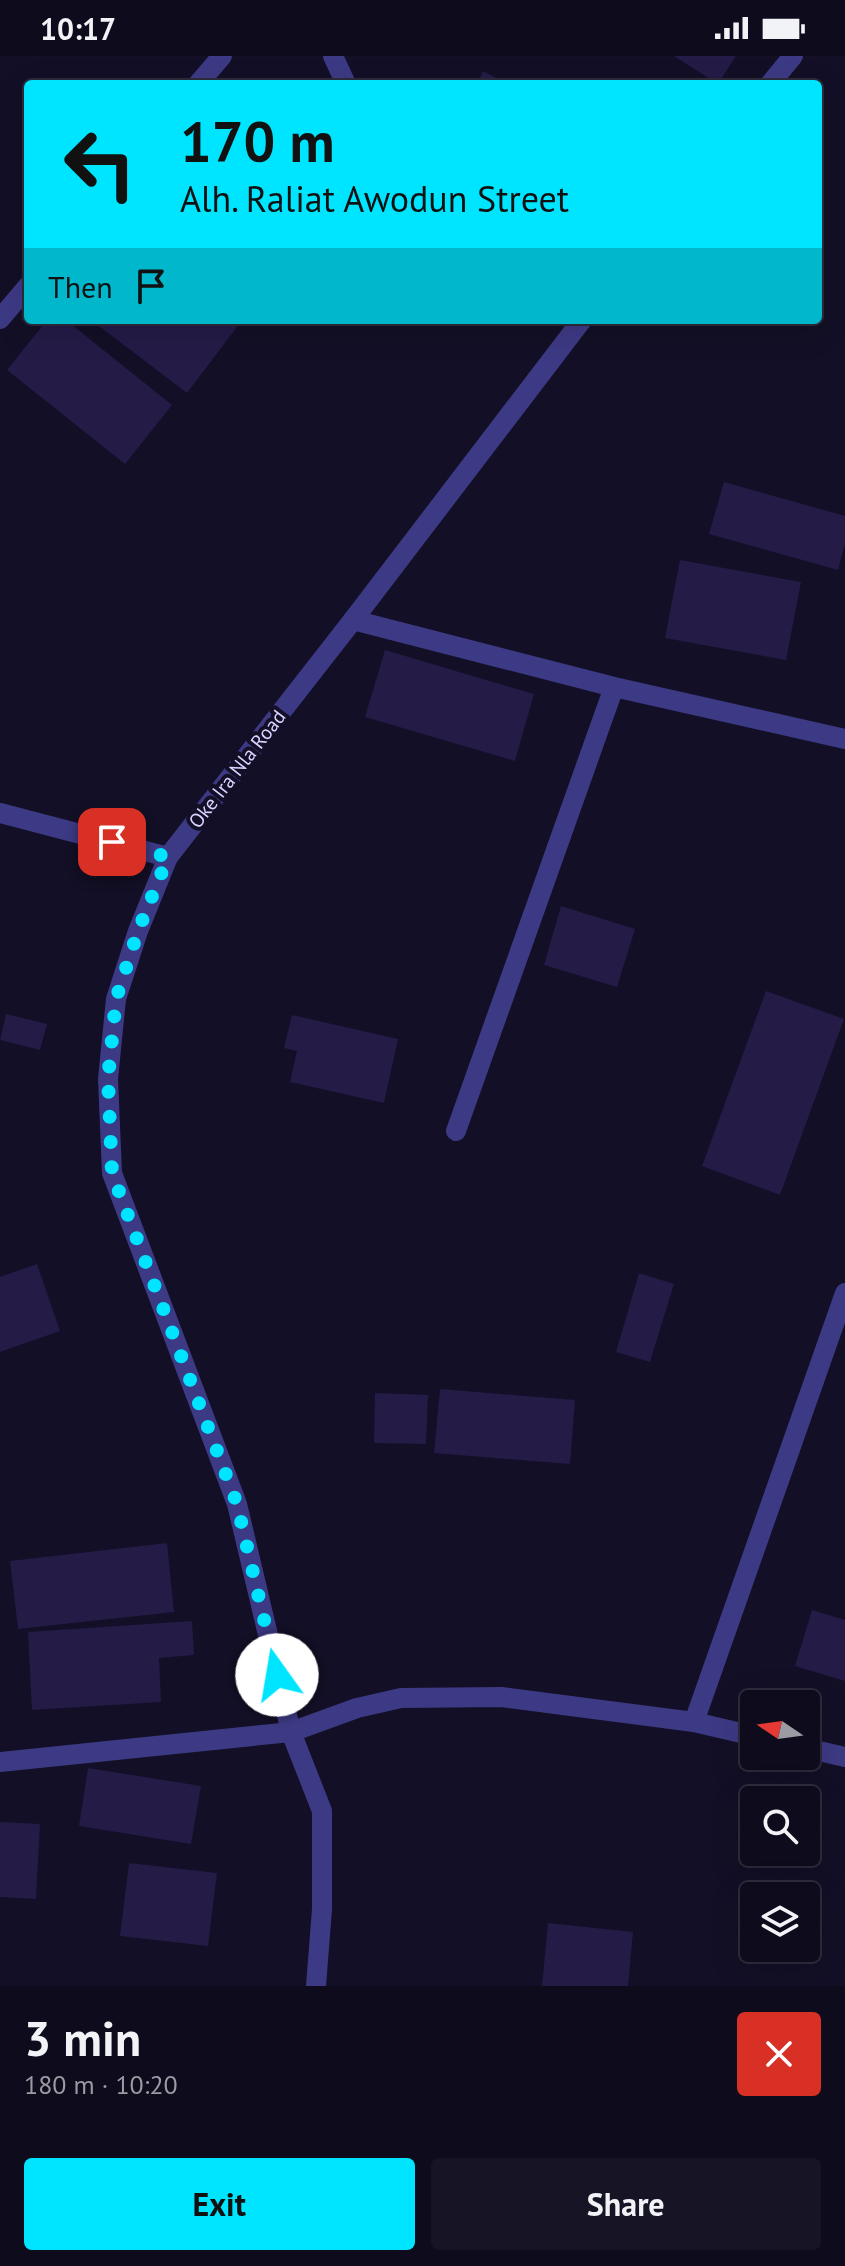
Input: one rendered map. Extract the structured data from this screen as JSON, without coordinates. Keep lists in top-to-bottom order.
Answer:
{
  "streets": {
    "street": ["Oke Ira Nla Road"]
  },
  "north": "left",
  "page": {
    "status": "10:17",
    "turn": ["170 m", "Alh. Raliat Awodun Street"],
    "then": "Then",
    "heading": ["3 min", "180 m · 10:20"],
    "buttons": ["Exit", "Share"]
  }
}
